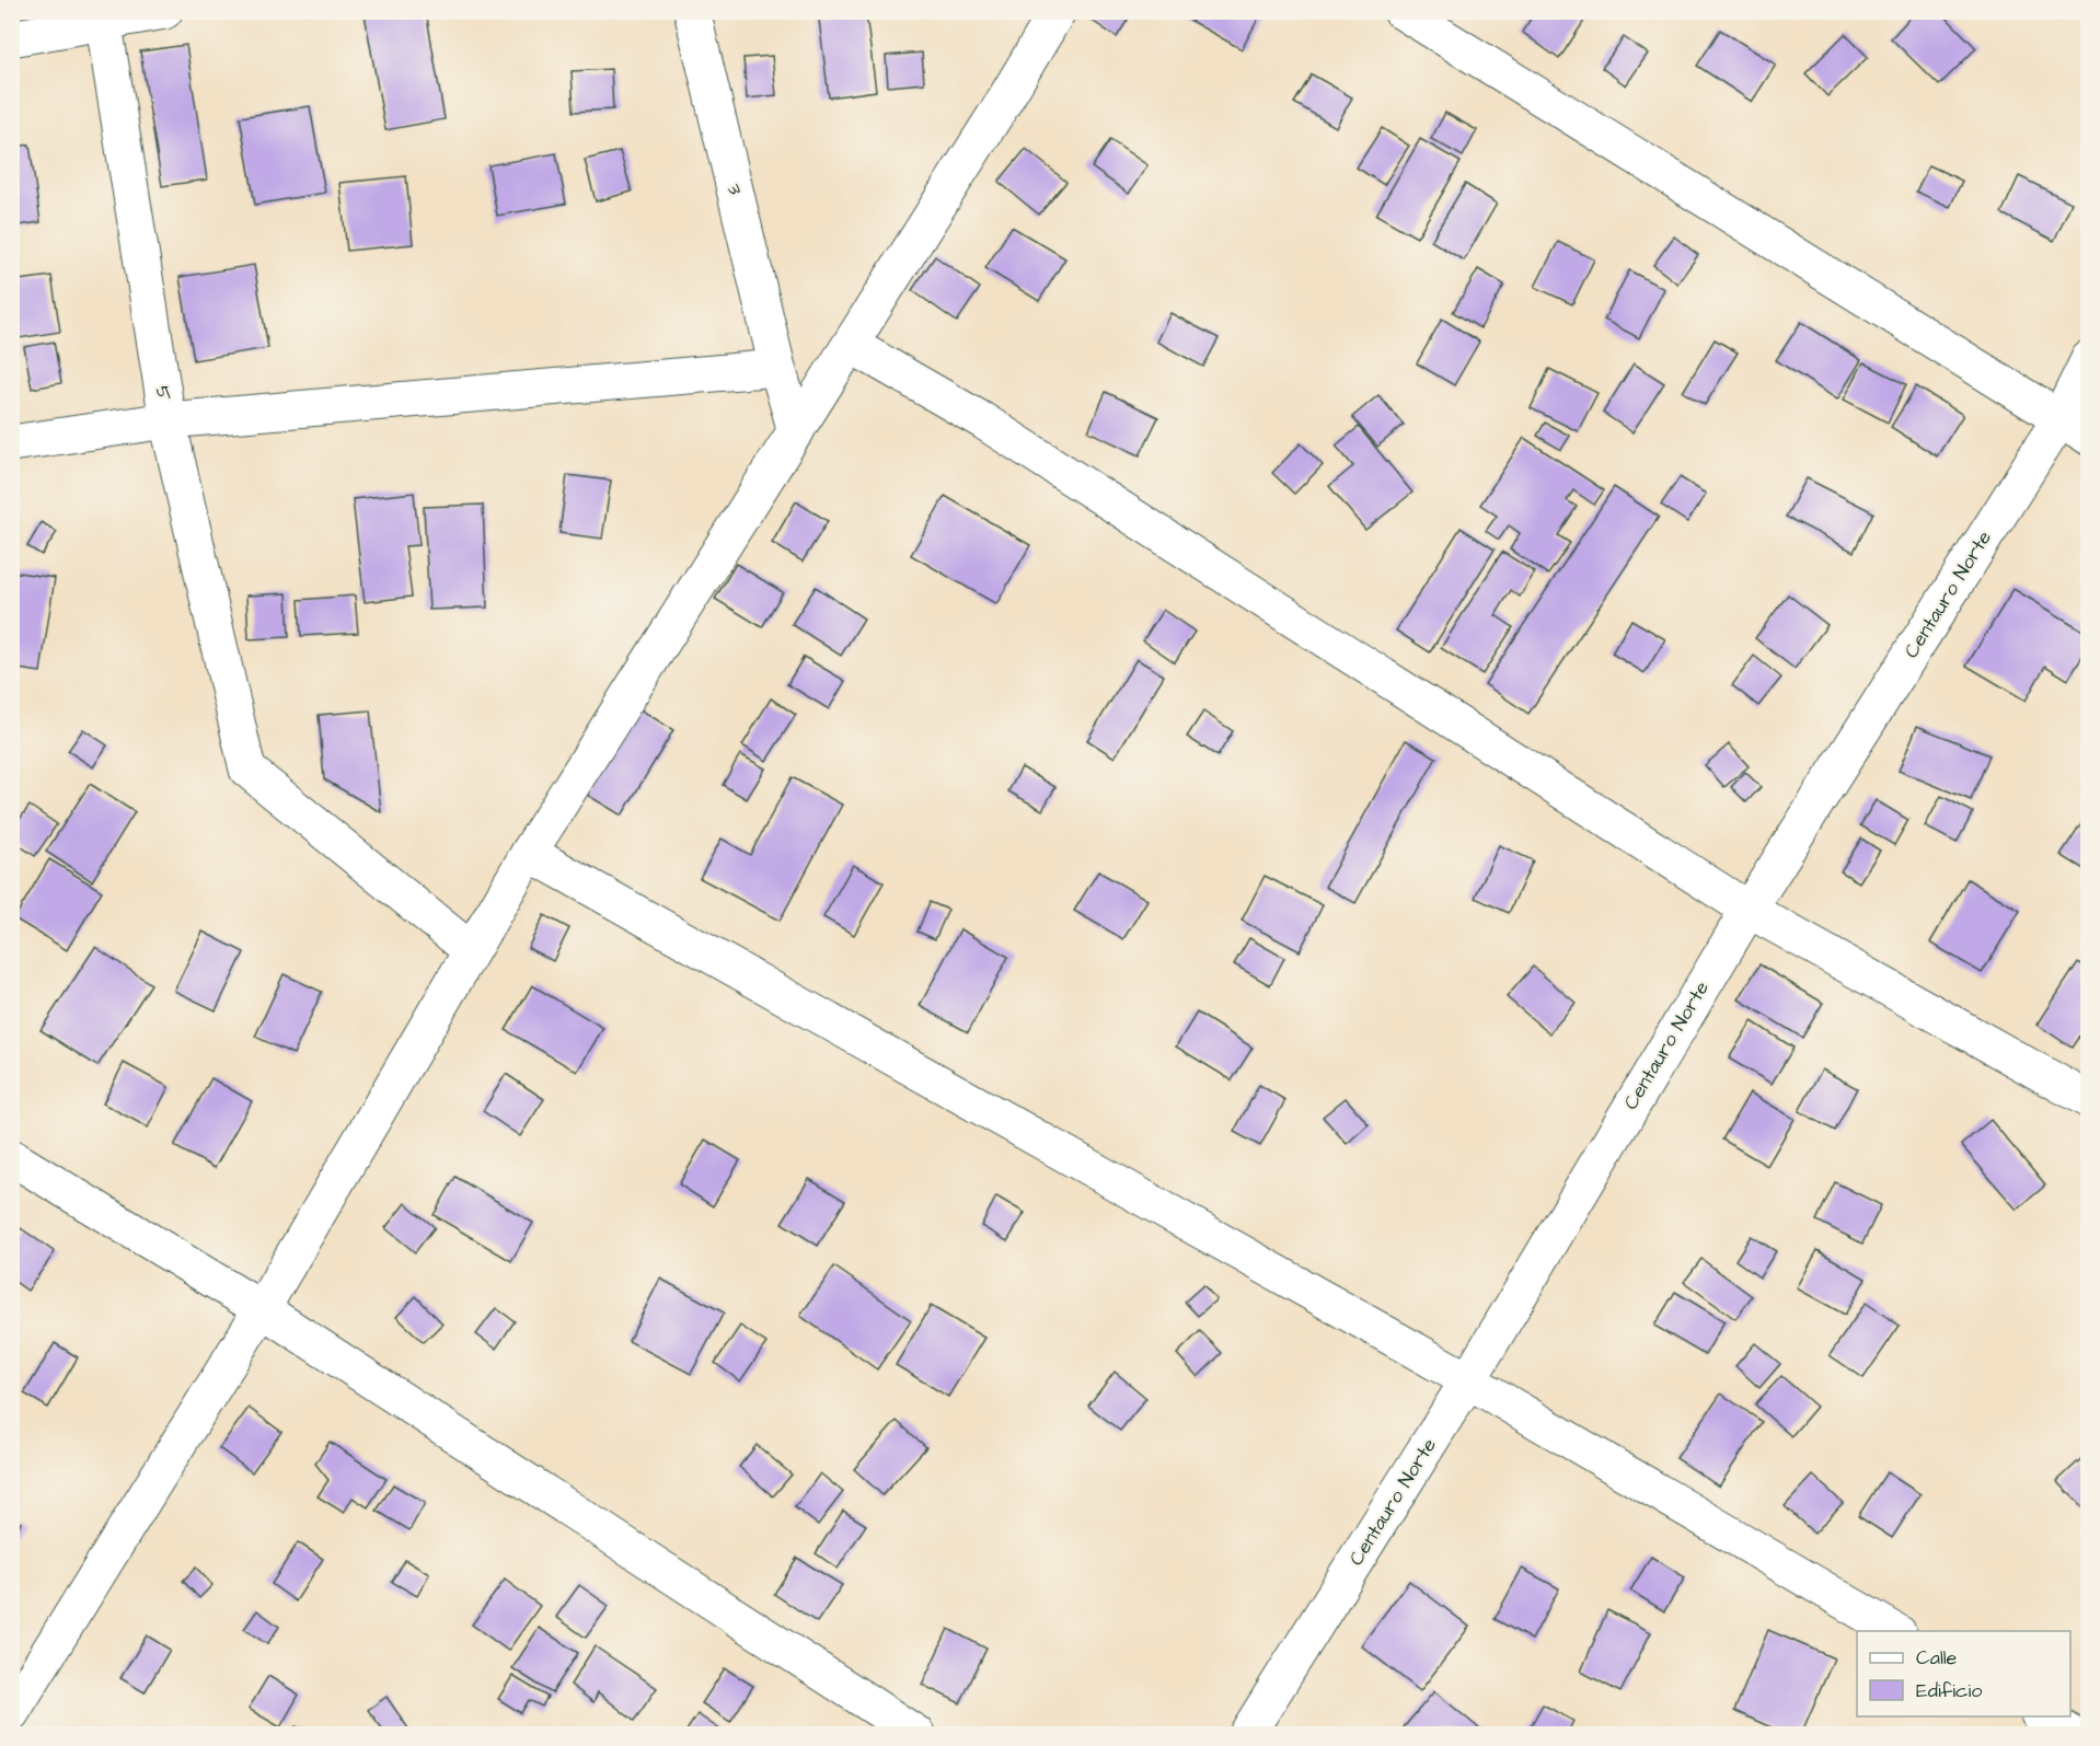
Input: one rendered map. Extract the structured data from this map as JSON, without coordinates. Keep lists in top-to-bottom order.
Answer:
{
  "streets": {
    "street": ["3", "5", "Centauro Norte"]
  },
  "legend": ["Calle", "Edificio"]
}
